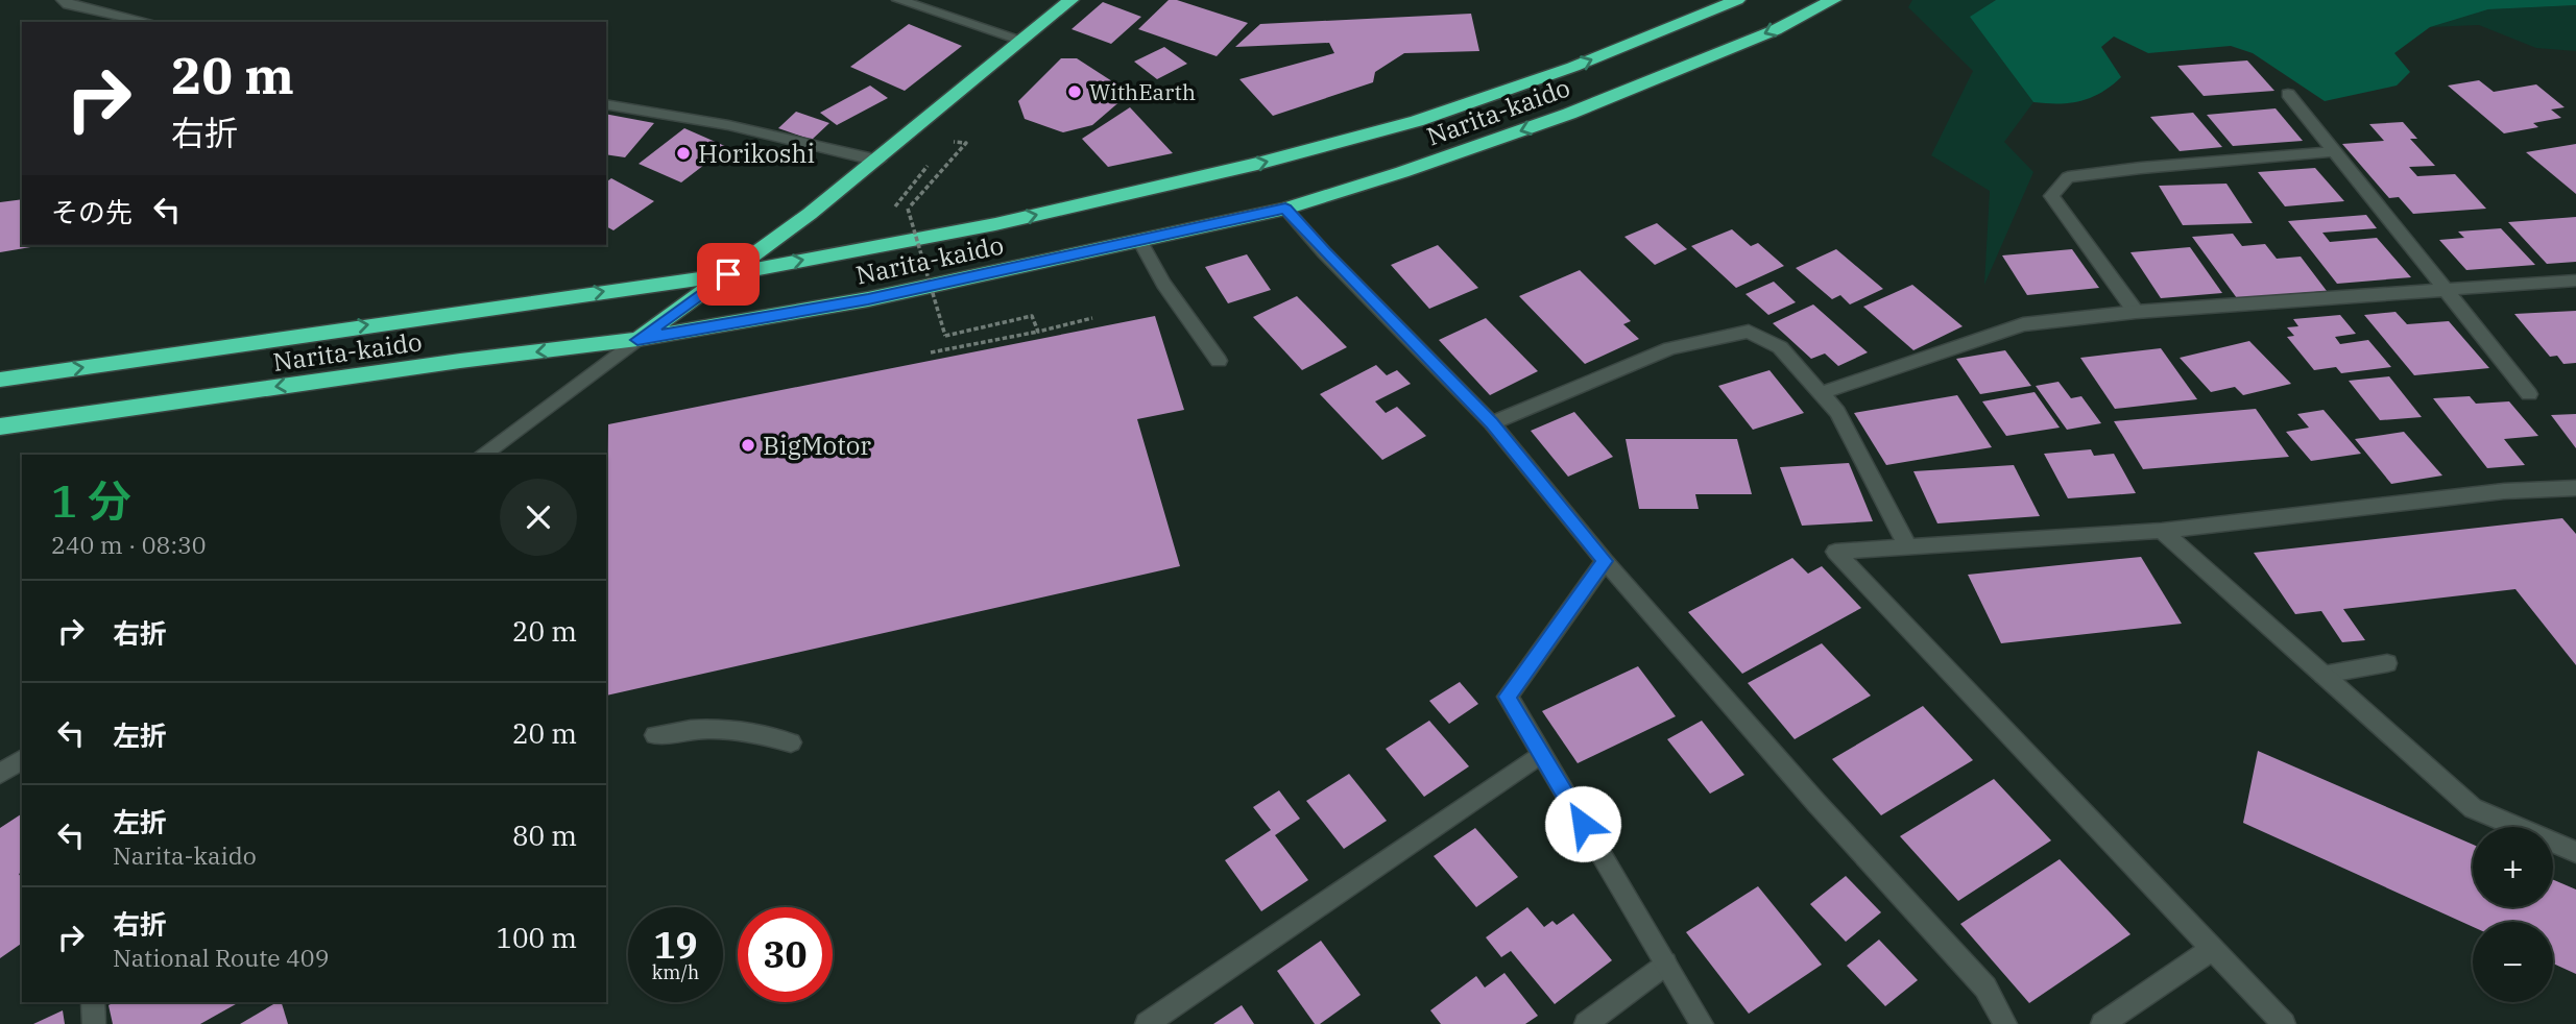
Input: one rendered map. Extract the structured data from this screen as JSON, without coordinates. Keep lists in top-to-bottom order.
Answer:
{
  "streets": {
    "highway": ["Narita-kaido"]
  },
  "places": ["WithEarth", "Horikoshi", "BigMotor"],
  "page": {
    "turn": ["20 m", "右折"],
    "then": "その先",
    "heading": ["1 分", "240 m · 08:30"],
    "list": [
      {
        "name": "右折",
        "value": "20 m"
      },
      {
        "name": "左折",
        "value": "20 m"
      },
      {
        "name": "左折",
        "note": "Narita-kaido",
        "value": "80 m"
      },
      {
        "name": "右折",
        "note": "National Route 409",
        "value": "100 m"
      }
    ],
    "map_buttons": ["+", "−"],
    "speed": "19 km/h",
    "limit": "30"
  }
}
